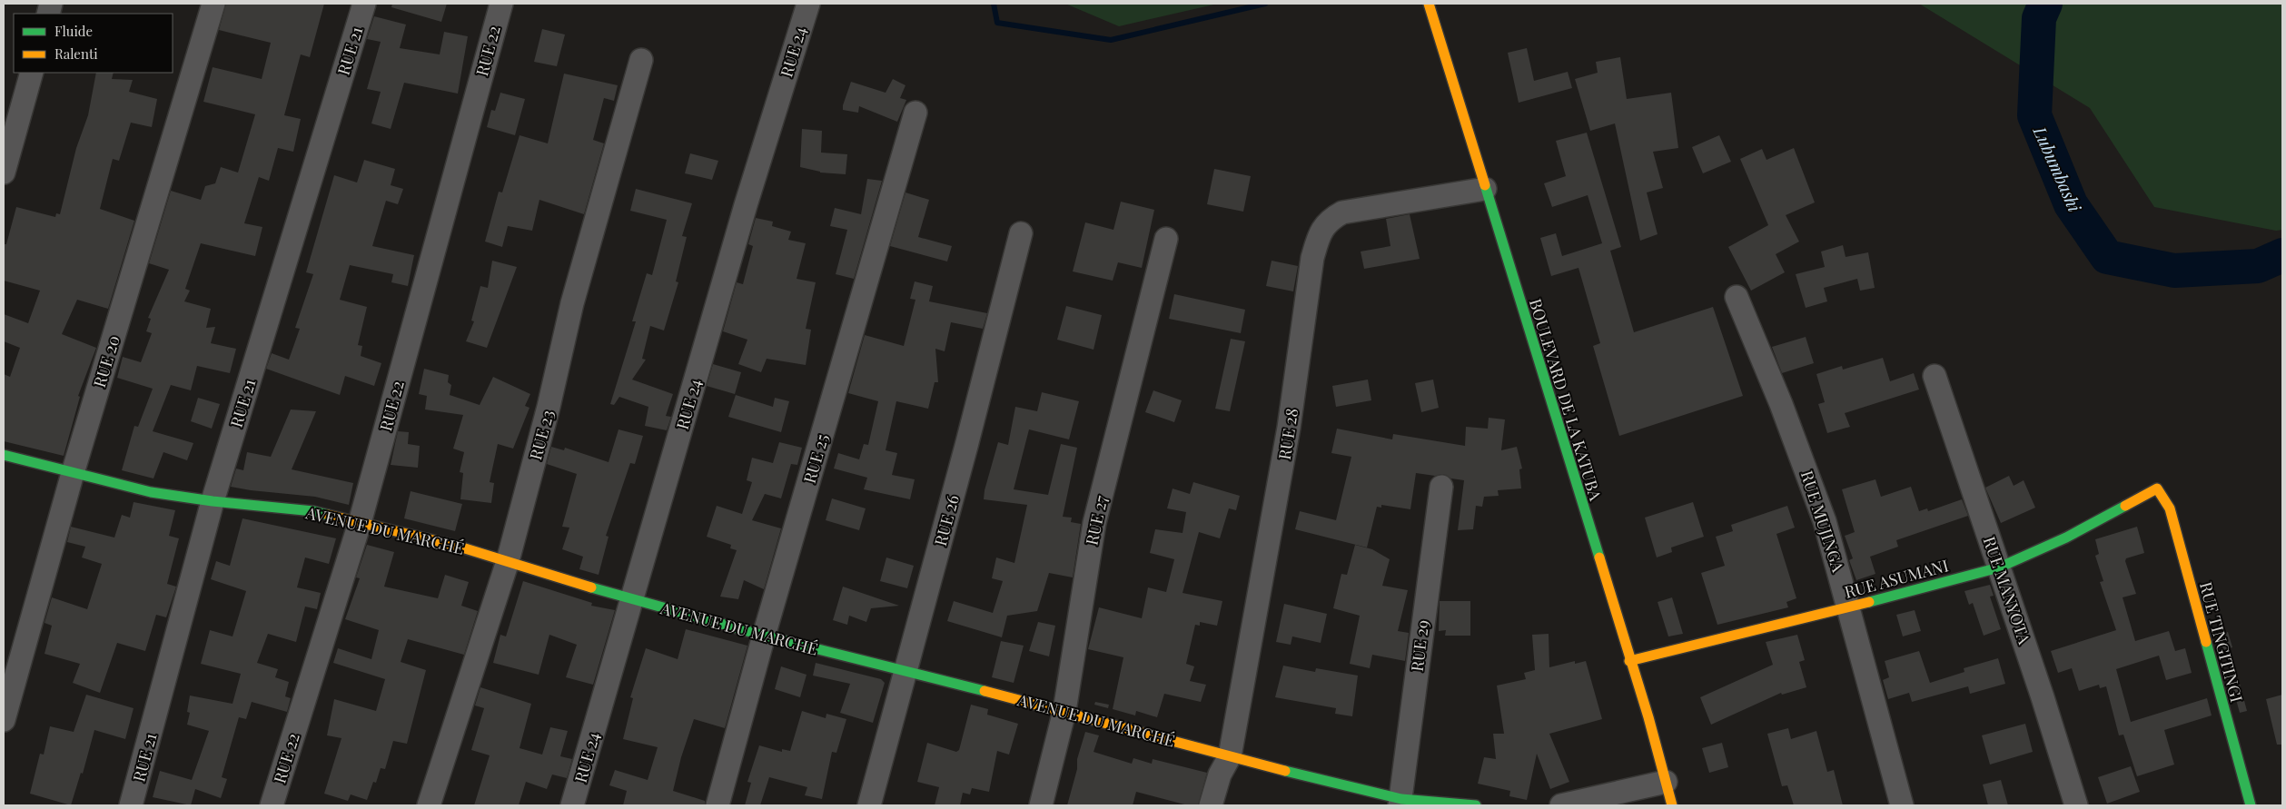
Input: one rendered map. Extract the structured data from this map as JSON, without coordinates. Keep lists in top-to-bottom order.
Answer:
{
  "streets": {
    "street": [
      "RUE 21",
      "RUE 22",
      "RUE 24",
      "RUE 20",
      "BOULEVARD DE LA KATUBA",
      "RUE 28",
      "RUE 23",
      "RUE 25",
      "RUE 26",
      "RUE 27",
      "RUE MUJINGA",
      "AVENUE DU MARCHÉ",
      "RUE ASUMANI",
      "RUE MANYOTA",
      "RUE TINGITINGI",
      "RUE 29"
    ]
  },
  "crossings": [
    ["RUE 21", "AVENUE DU MARCHÉ"],
    ["RUE 22", "AVENUE DU MARCHÉ"],
    ["RUE 24", "AVENUE DU MARCHÉ"],
    ["RUE 20", "AVENUE DU MARCHÉ"],
    ["BOULEVARD DE LA KATUBA", "RUE 28"],
    ["BOULEVARD DE LA KATUBA", "RUE ASUMANI"],
    ["RUE 28", "AVENUE DU MARCHÉ"],
    ["RUE 23", "AVENUE DU MARCHÉ"],
    ["RUE 25", "AVENUE DU MARCHÉ"],
    ["RUE 26", "AVENUE DU MARCHÉ"],
    ["RUE 27", "AVENUE DU MARCHÉ"],
    ["RUE MUJINGA", "RUE ASUMANI"],
    ["AVENUE DU MARCHÉ", "RUE 29"],
    ["RUE ASUMANI", "RUE MANYOTA"],
    ["RUE ASUMANI", "RUE TINGITINGI"]
  ],
  "water": ["Lubumbashi"],
  "legend": ["Fluide", "Ralenti"]
}
